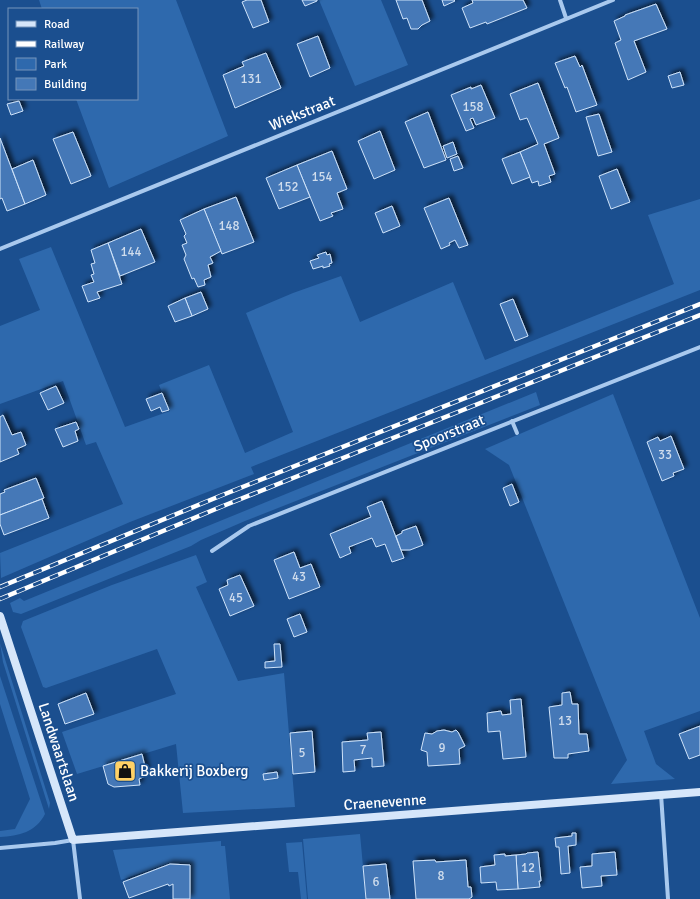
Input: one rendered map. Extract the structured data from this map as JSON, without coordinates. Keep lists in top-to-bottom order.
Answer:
{
  "streets": {
    "street": [
      "Wiekstraat",
      "Spoorstraat",
      "Landwaartslaan",
      "Craenevenne"
    ]
  },
  "crossings": [
    ["Landwaartslaan", "Craenevenne"]
  ],
  "places": {
    "shop": ["Bakkerij Boxberg"]
  },
  "house_numbers": [
    "131",
    "158",
    "154",
    "152",
    "148",
    "144",
    "33",
    "43",
    "45",
    "13",
    "9",
    "7",
    "5",
    "12",
    "8",
    "6"
  ],
  "legend": [
    "Road",
    "Railway",
    "Park",
    "Building"
  ]
}
